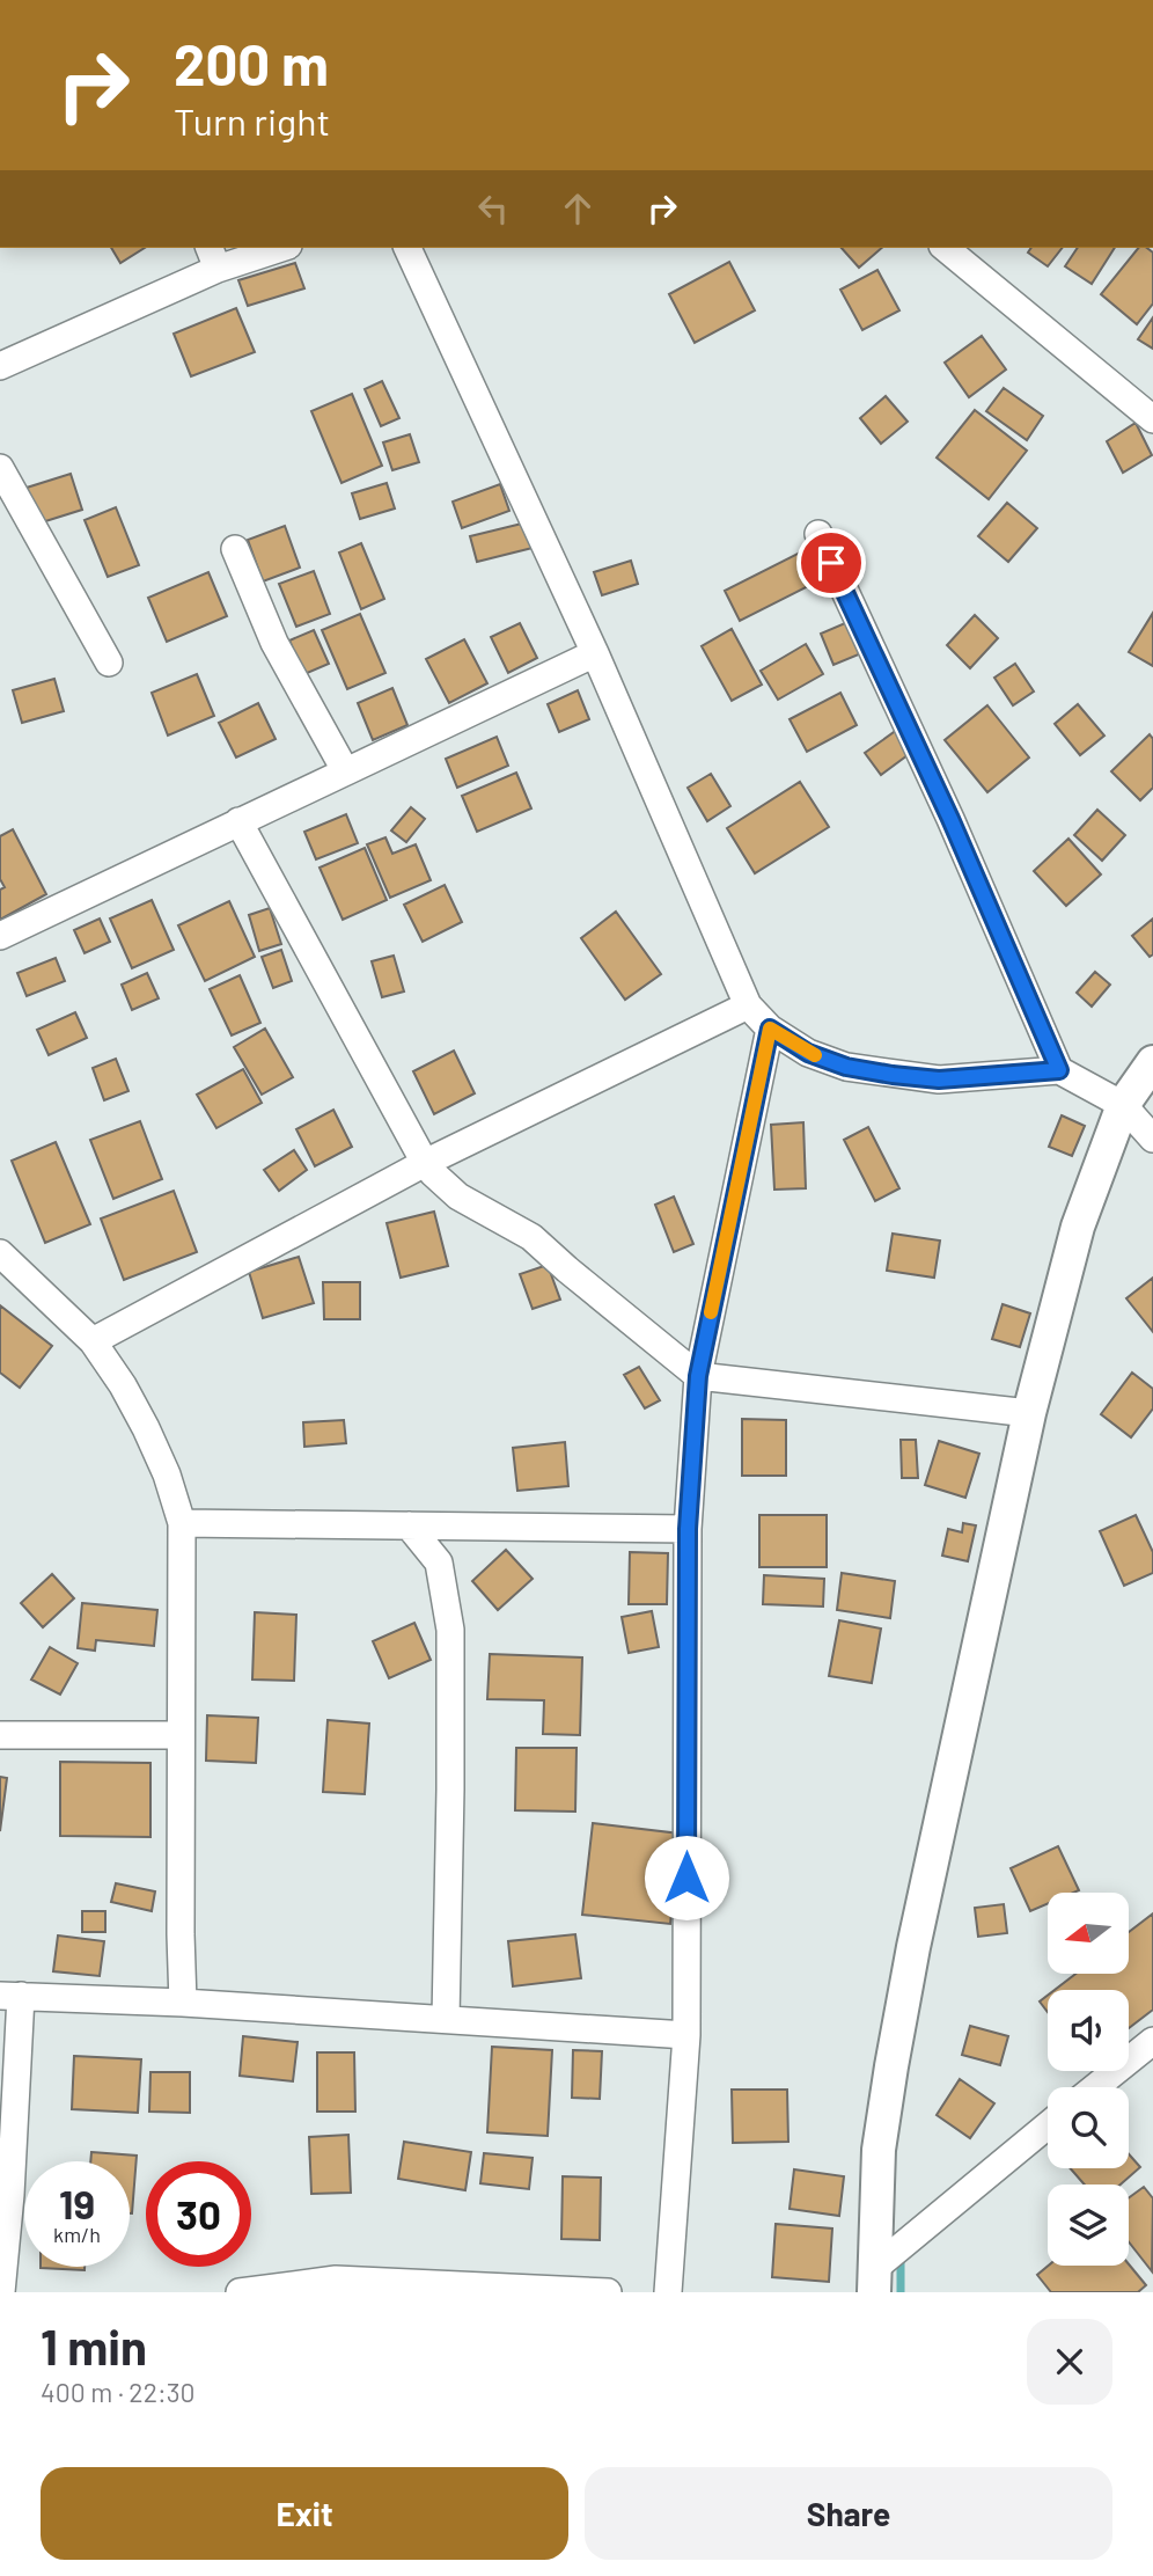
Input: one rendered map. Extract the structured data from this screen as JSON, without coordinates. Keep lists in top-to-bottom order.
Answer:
{
  "north": "left",
  "page": {
    "turn": ["200 m", "Turn right"],
    "speed": "19 km/h",
    "limit": "30",
    "heading": ["1 min", "400 m · 22:30"],
    "buttons": ["Exit", "Share"]
  }
}
